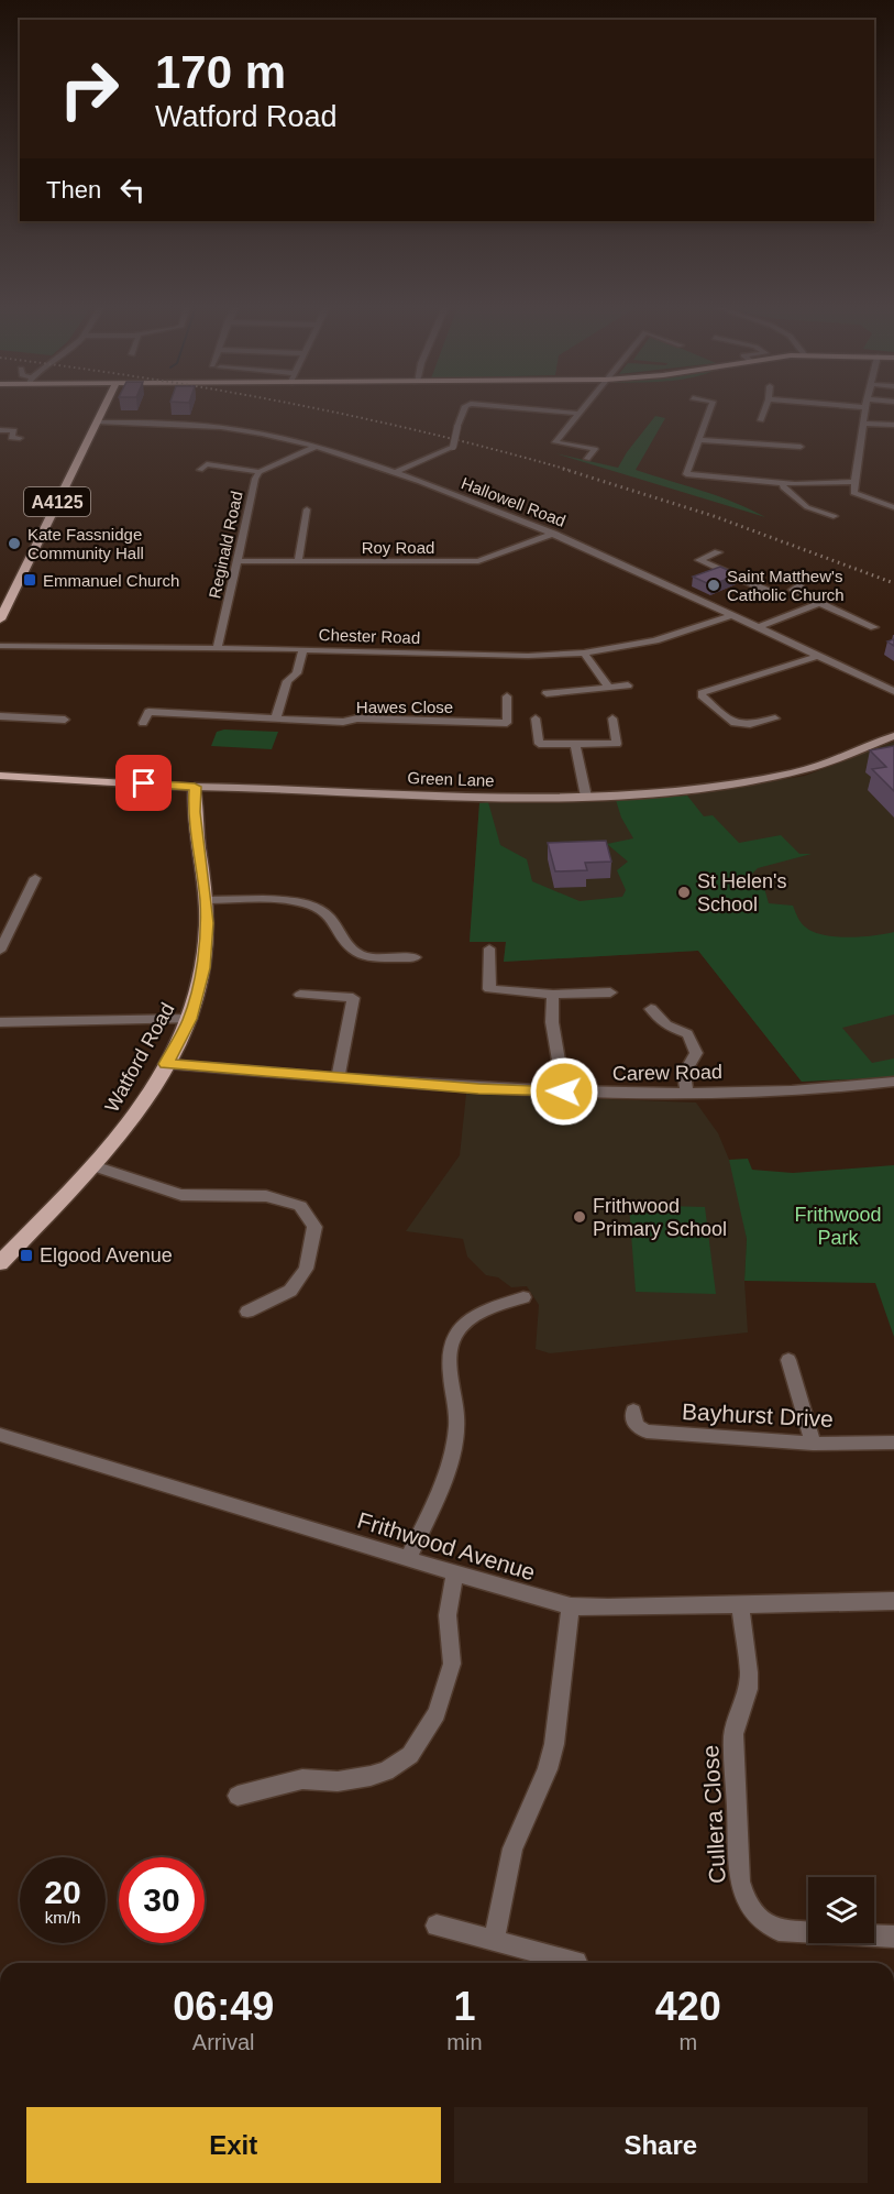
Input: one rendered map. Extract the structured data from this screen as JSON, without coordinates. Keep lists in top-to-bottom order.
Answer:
{
  "streets": {
    "main road": ["A4125", "Green Lane", "Watford Road"],
    "street": [
      "Hallowell Road",
      "Reginald Road",
      "Roy Road",
      "Chester Road",
      "Hawes Close",
      "Carew Road",
      "Bayhurst Drive",
      "Frithwood Avenue",
      "Cullera Close"
    ]
  },
  "crossings": [
    ["A4125", "Hallowell Road"],
    ["Hallowell Road", "Reginald Road"],
    ["Hallowell Road", "Roy Road"],
    ["Hallowell Road", "Chester Road"],
    ["Reginald Road", "Roy Road"],
    ["Reginald Road", "Chester Road"],
    ["Green Lane", "Watford Road"],
    ["Watford Road", "Carew Road"],
    ["Frithwood Avenue", "Cullera Close"]
  ],
  "parks": ["Frithwood Park"],
  "places": {
    "other": [
      "Kate Fassnidge Community Hall",
      "Saint Matthew's Catholic Church",
      "St Helen's School",
      "Frithwood Primary School"
    ],
    "transit": ["Emmanuel Church", "Elgood Avenue"]
  },
  "page": {
    "turn": ["170 m", "Watford Road"],
    "then": "Then",
    "speed": "20 km/h",
    "limit": "30",
    "eta": [
      "06:49",
      "Arrival",
      "1",
      "min",
      "420",
      "m"
    ],
    "buttons": ["Exit", "Share"]
  }
}
